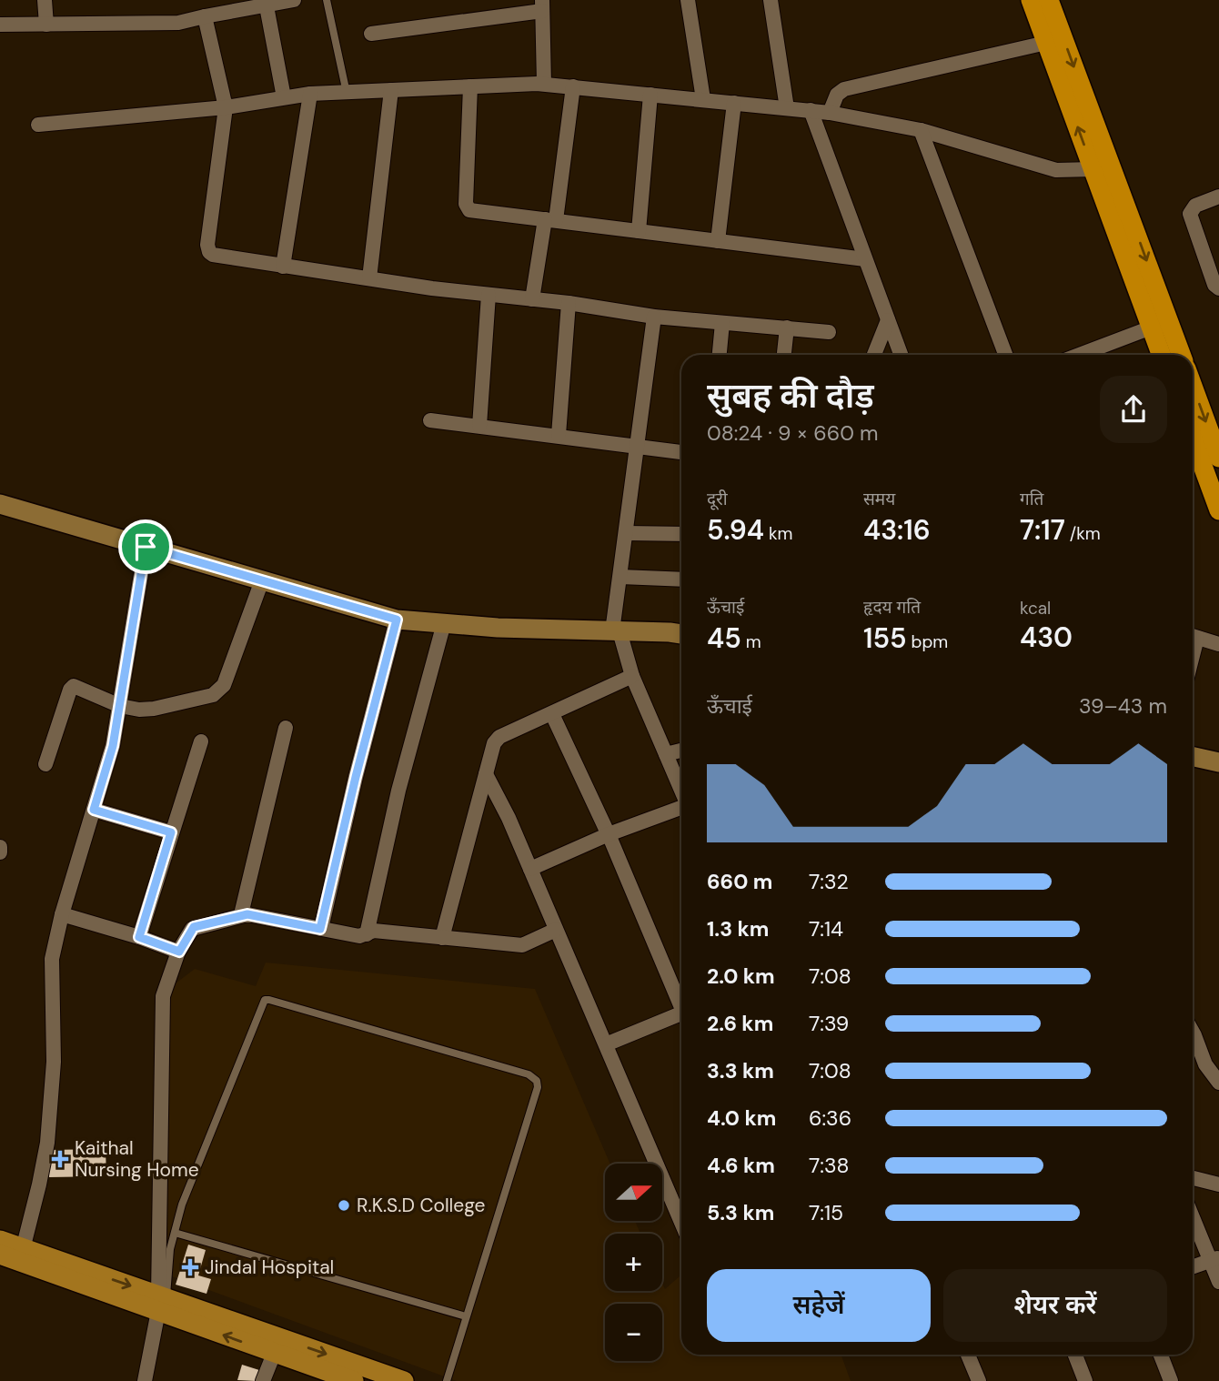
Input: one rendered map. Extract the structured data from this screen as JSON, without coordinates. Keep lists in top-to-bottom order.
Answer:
{
  "places": {
    "health": ["Kaithal Nursing Home", "Jindal Hospital"],
    "other": ["R.K.S.D College"]
  },
  "north": "right",
  "page": {
    "heading": ["सुबह की दौड़", "08:24 · 9 × 660 m"],
    "stats": [
      ["दूरी", "5.94 km"],
      ["समय", "43:16"],
      ["गति", "7:17 /km"],
      ["ऊँचाई", "45 m"],
      ["हृदय गति", "155 bpm"],
      ["kcal", "430"]
    ],
    "chart": ["ऊँचाई", "39–43 m"],
    "list": [
      {
        "name": "660 m",
        "note": "7:32"
      },
      {
        "name": "1.3 km",
        "note": "7:14"
      },
      {
        "name": "2.0 km",
        "note": "7:08"
      },
      {
        "name": "2.6 km",
        "note": "7:39"
      },
      {
        "name": "3.3 km",
        "note": "7:08"
      },
      {
        "name": "4.0 km",
        "note": "6:36"
      },
      {
        "name": "4.6 km",
        "note": "7:38"
      },
      {
        "name": "5.3 km",
        "note": "7:15"
      }
    ],
    "map_buttons": ["+", "−"],
    "buttons": ["सहेजें", "शेयर करें"]
  }
}
